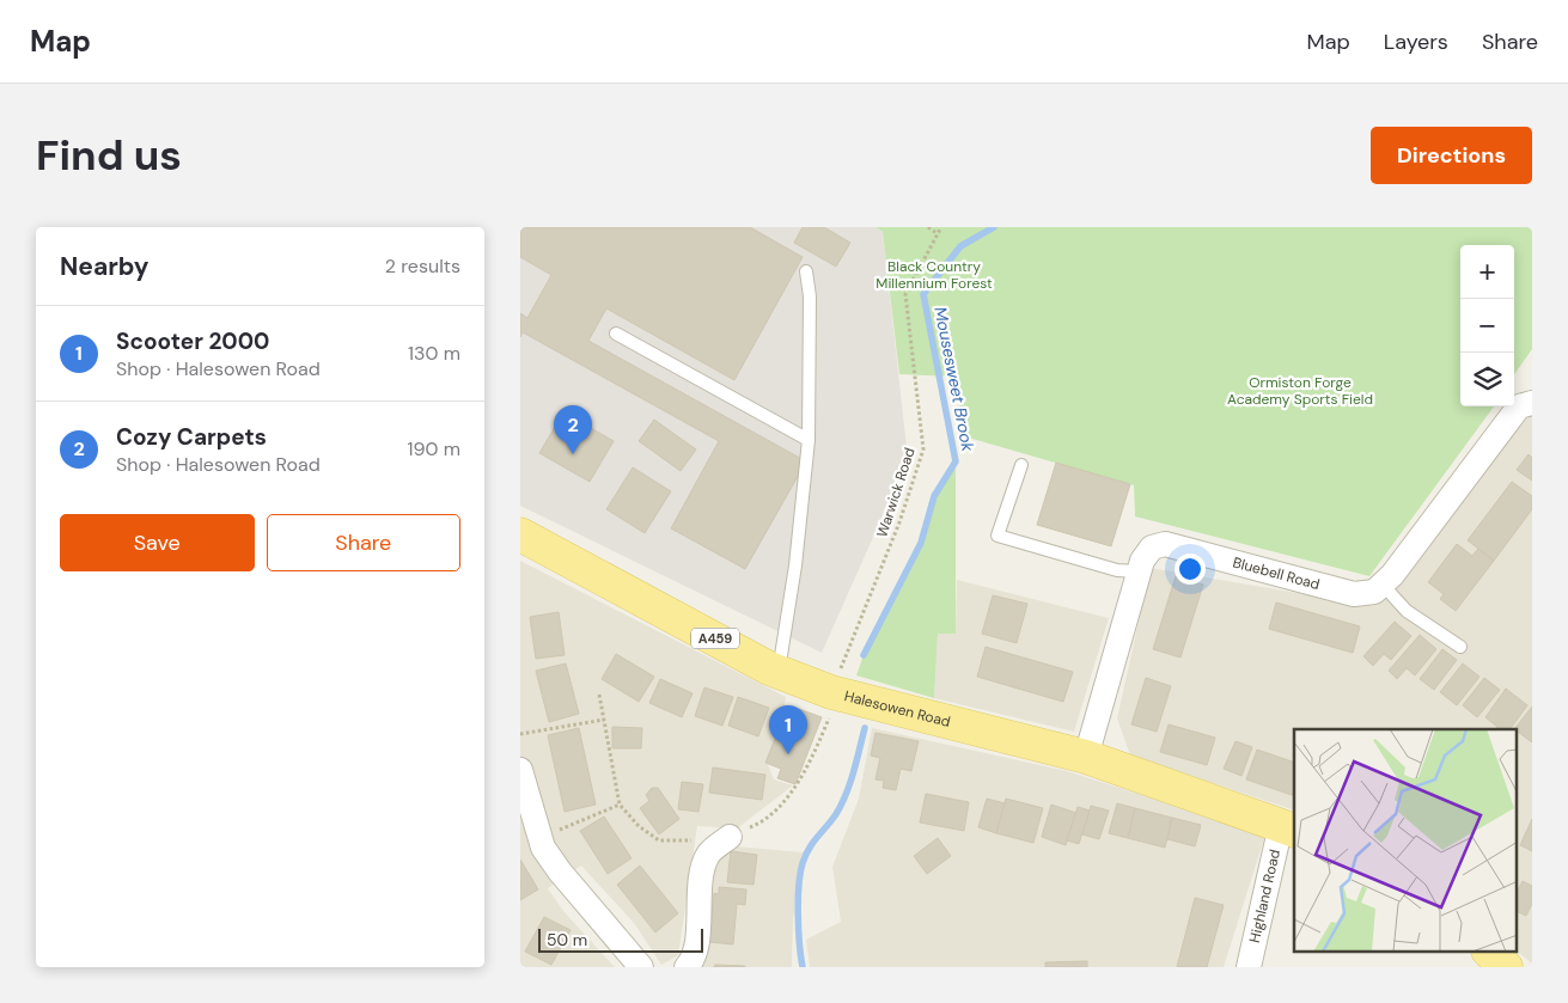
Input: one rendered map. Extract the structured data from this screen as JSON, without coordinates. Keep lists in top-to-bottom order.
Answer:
{
  "streets": {
    "main road": ["A459", "Halesowen Road"],
    "street": ["Bluebell Road", "Highland Road"],
    "path": ["Warwick Road"]
  },
  "crossings": [
    ["Warwick Road", "Halesowen Road"],
    ["Bluebell Road", "Halesowen Road"],
    ["Halesowen Road", "Highland Road"]
  ],
  "water": ["Mousesweet Brook"],
  "parks": ["Black Country Millennium Forest", "Ormiston Forge Academy Sports Field"],
  "scale_bar": "50 m",
  "page": {
    "header": "Map",
    "nav": ["Map", "Layers", "Share"],
    "buttons": [
      "Directions",
      ["Save", "Share"]
    ],
    "title": "Find us",
    "heading": ["Nearby", "2 results"],
    "map_buttons": ["+", "−"],
    "list": [
      {
        "mark": "1",
        "name": "Scooter 2000",
        "note": "Shop · Halesowen Road",
        "value": "130 m"
      },
      {
        "mark": "2",
        "name": "Cozy Carpets",
        "note": "Shop · Halesowen Road",
        "value": "190 m"
      }
    ],
    "pins": ["2", "1"],
    "scale": "50 m"
  }
}
